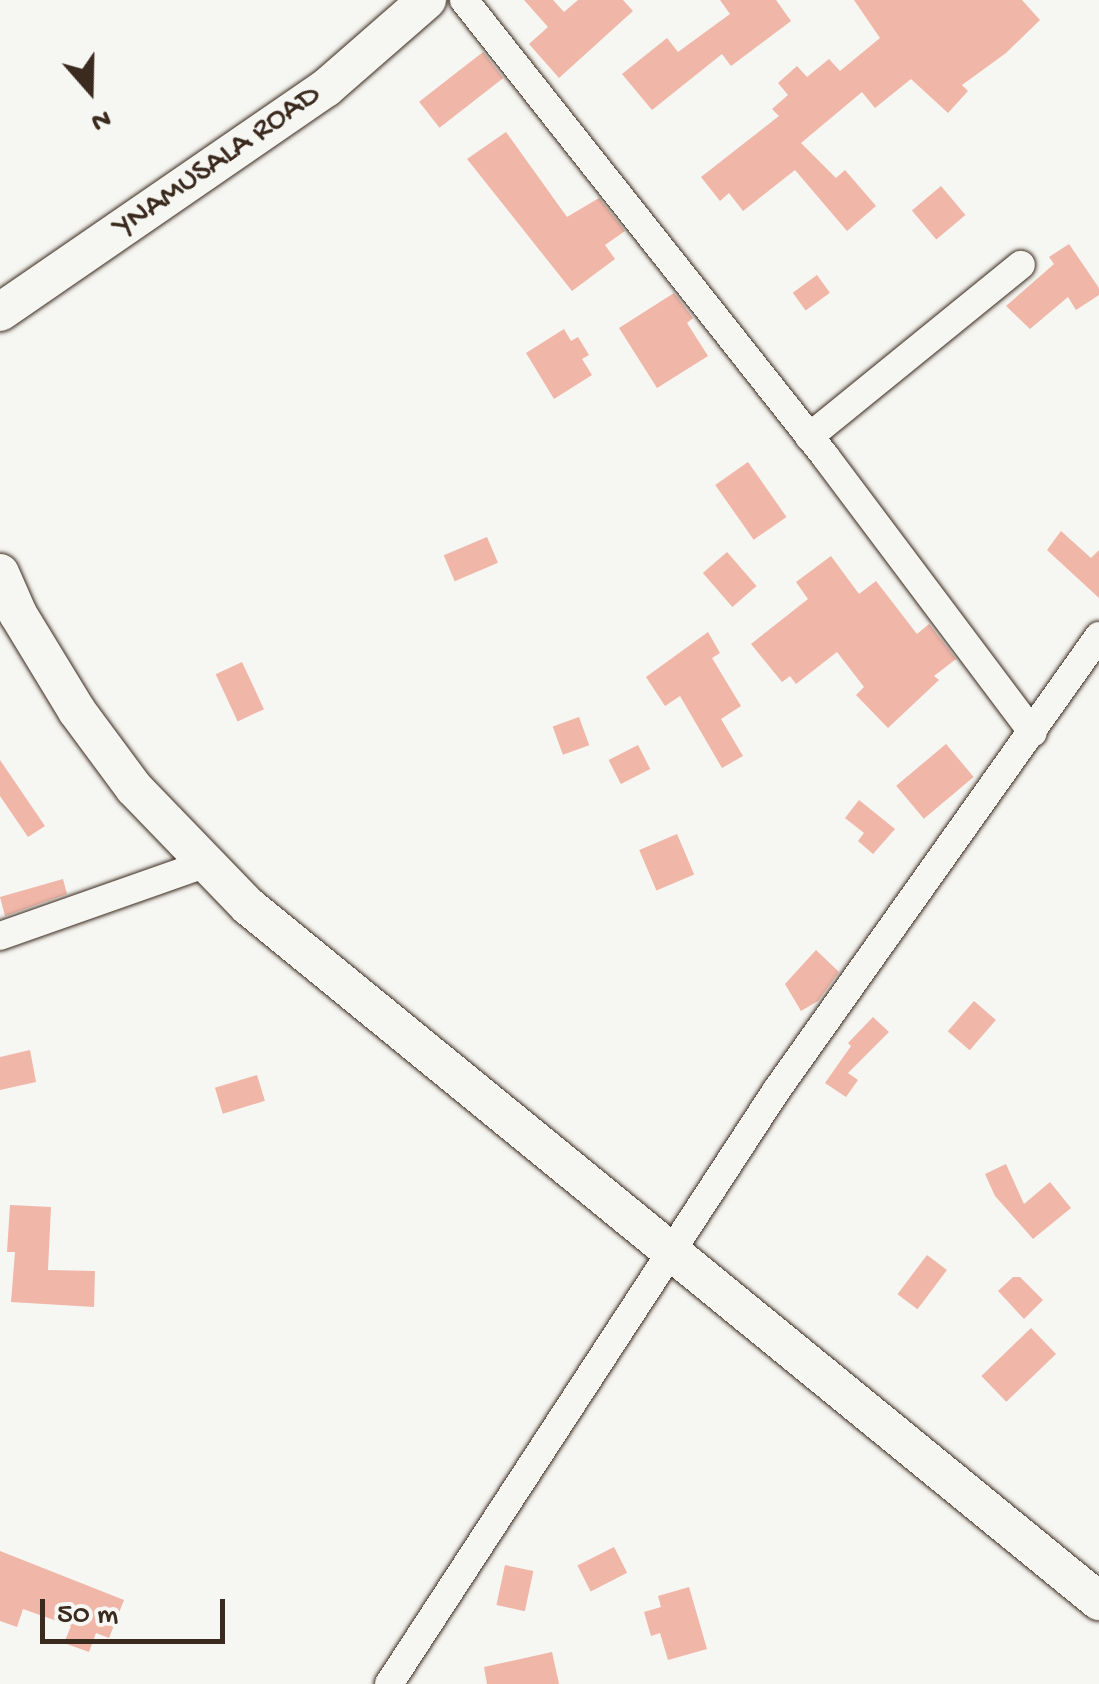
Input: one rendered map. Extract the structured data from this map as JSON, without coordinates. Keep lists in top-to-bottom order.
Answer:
{
  "streets": {
    "main road": ["YNAMUSALA ROAD"]
  },
  "scale_bar": "50 m",
  "north": "bottom"
}
